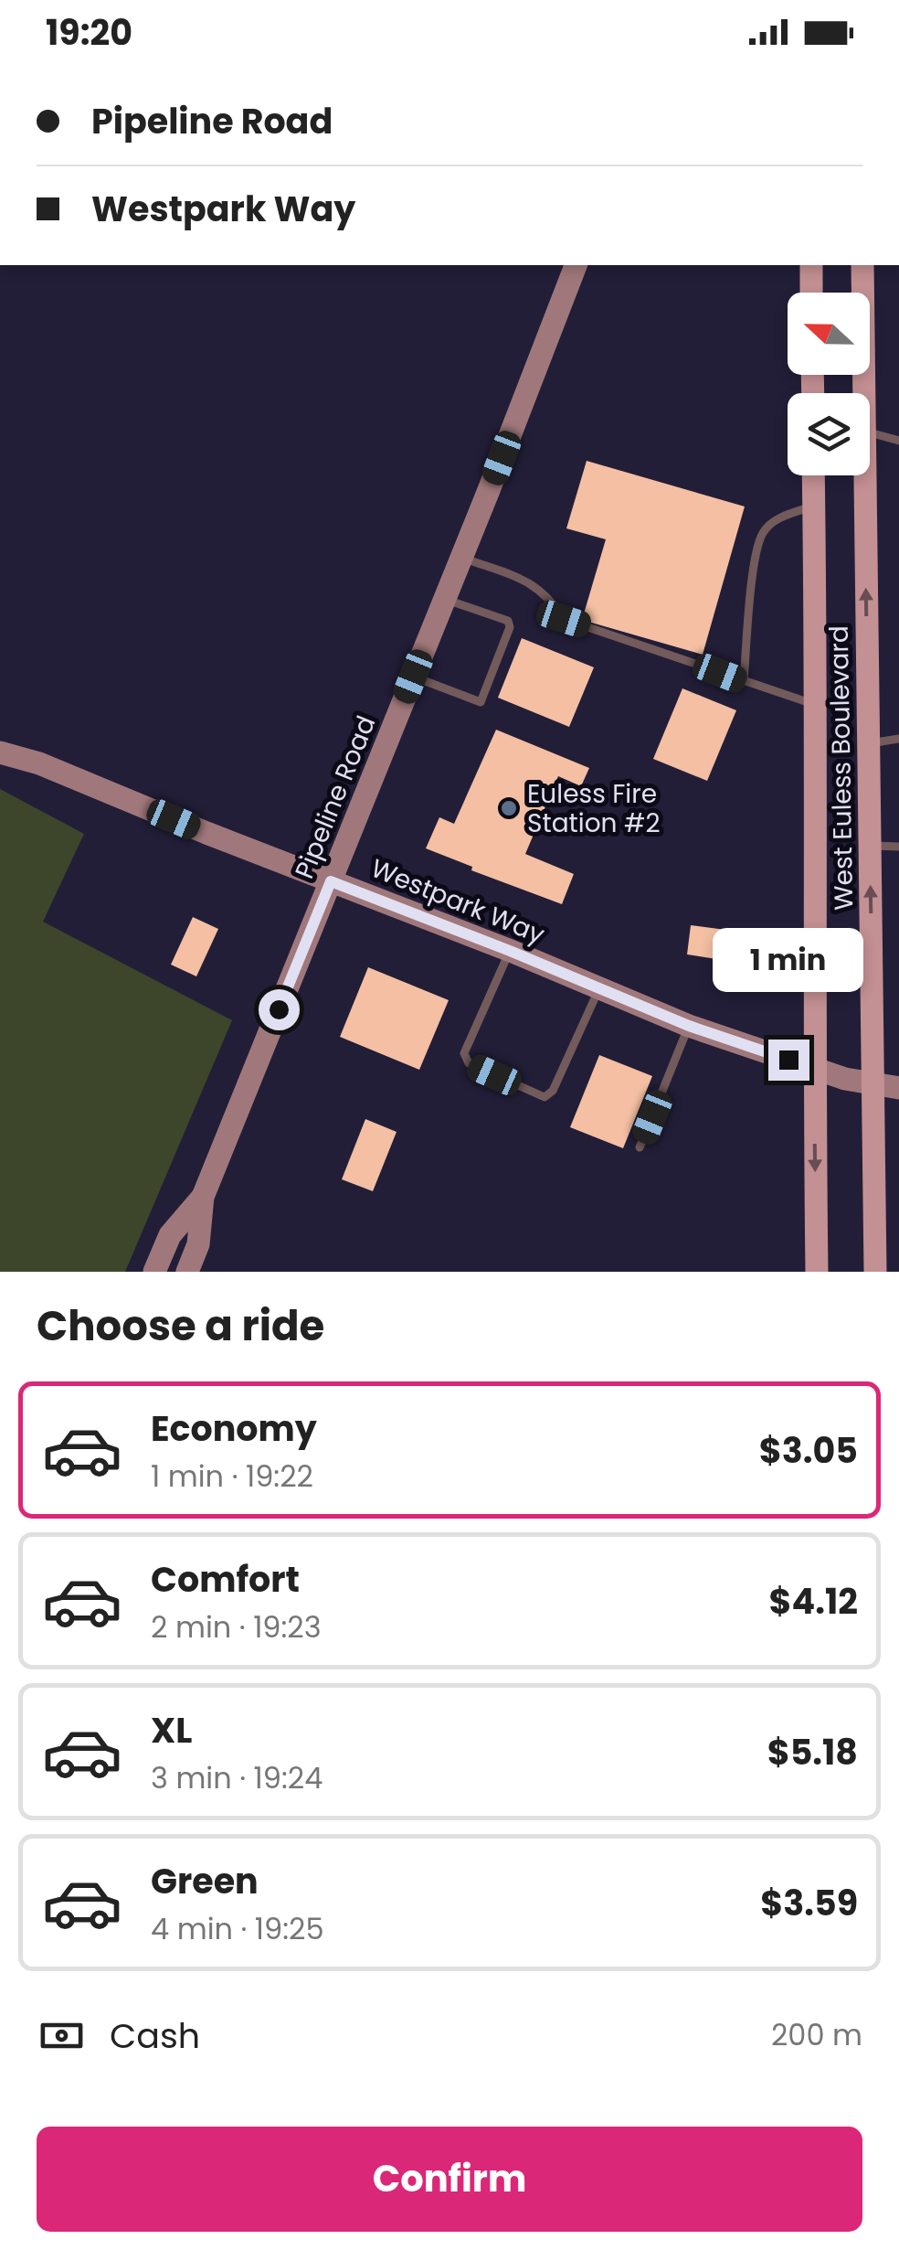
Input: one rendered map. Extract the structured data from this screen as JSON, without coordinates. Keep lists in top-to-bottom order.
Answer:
{
  "streets": {
    "main road": ["West Euless Boulevard", "Pipeline Road", "Westpark Way"]
  },
  "crossings": [
    ["West Euless Boulevard", "Westpark Way"],
    ["Pipeline Road", "Westpark Way"]
  ],
  "places": ["Euless Fire Station #2"],
  "north": "left",
  "page": {
    "status": "19:20",
    "banner": ["Pipeline Road", "Westpark Way"],
    "bubble": "1 min",
    "heading": "Choose a ride",
    "list": [
      {
        "name": "Economy",
        "note": "1 min · 19:22",
        "value": "$3.05"
      },
      {
        "name": "Comfort",
        "note": "2 min · 19:23",
        "value": "$4.12"
      },
      {
        "name": "XL",
        "note": "3 min · 19:24",
        "value": "$5.18"
      },
      {
        "name": "Green",
        "note": "4 min · 19:25",
        "value": "$3.59"
      }
    ],
    "pay": ["Cash", "200 m"],
    "buttons": "Confirm"
  }
}
